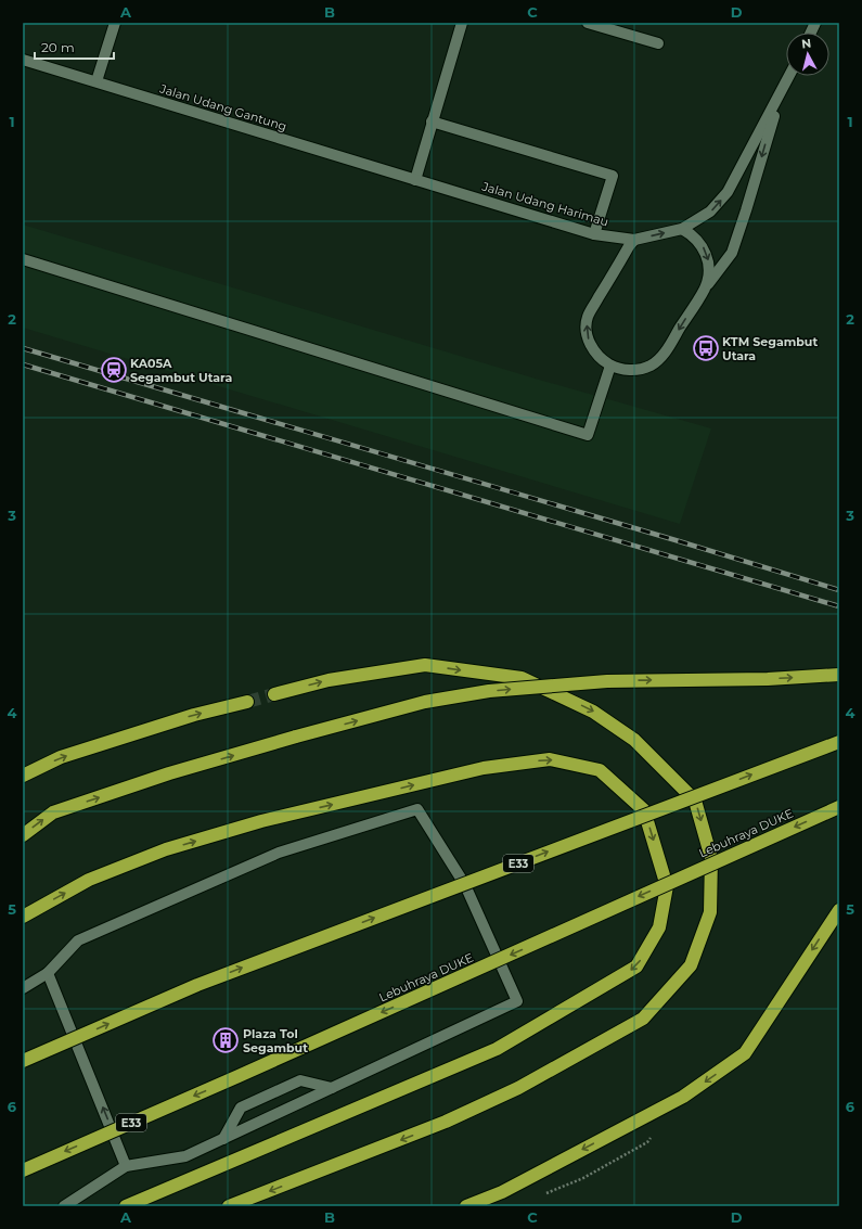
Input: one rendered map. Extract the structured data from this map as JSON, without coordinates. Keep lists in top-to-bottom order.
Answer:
{
  "streets": {
    "highway": ["Lebuhraya DUKE", "E33"],
    "street": ["Jalan Udang Gantung", "Jalan Udang Harimau"]
  },
  "crossings": [
    ["Jalan Udang Gantung", "Jalan Udang Harimau"]
  ],
  "places": {
    "bus stop": ["KTM Segambut Utara"],
    "station": ["KA05A Segambut Utara"],
    "building": ["Plaza Tol Segambut"]
  },
  "scale_bar": "20 m",
  "north": "top",
  "grid": {
    "columns": [
      "A",
      "B",
      "C",
      "D"
    ],
    "rows": [
      "1",
      "2",
      "3",
      "4",
      "5",
      "6"
    ]
  }
}
